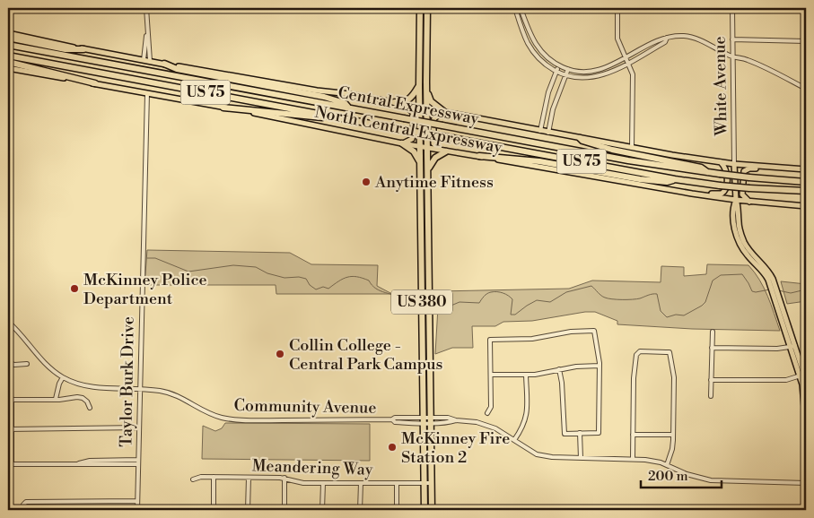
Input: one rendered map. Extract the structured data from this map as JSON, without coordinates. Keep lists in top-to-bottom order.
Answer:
{
  "streets": {
    "highway": ["US 75", "Central Expressway", "US 380"],
    "main road": ["North Central Expressway"],
    "street": [
      "White Avenue",
      "Taylor Burk Drive",
      "Community Avenue",
      "Meandering Way"
    ]
  },
  "crossings": [
    ["White Avenue", "North Central Expressway"],
    ["North Central Expressway", "US 380"],
    ["North Central Expressway", "Taylor Burk Drive"],
    ["US 380", "Community Avenue"],
    ["US 380", "Meandering Way"],
    ["Taylor Burk Drive", "Community Avenue"]
  ],
  "places": [
    "Anytime Fitness",
    "McKinney Police Department",
    "Collin College - Central Park Campus",
    "McKinney Fire Station 2"
  ],
  "scale_bar": "200 m"
}
